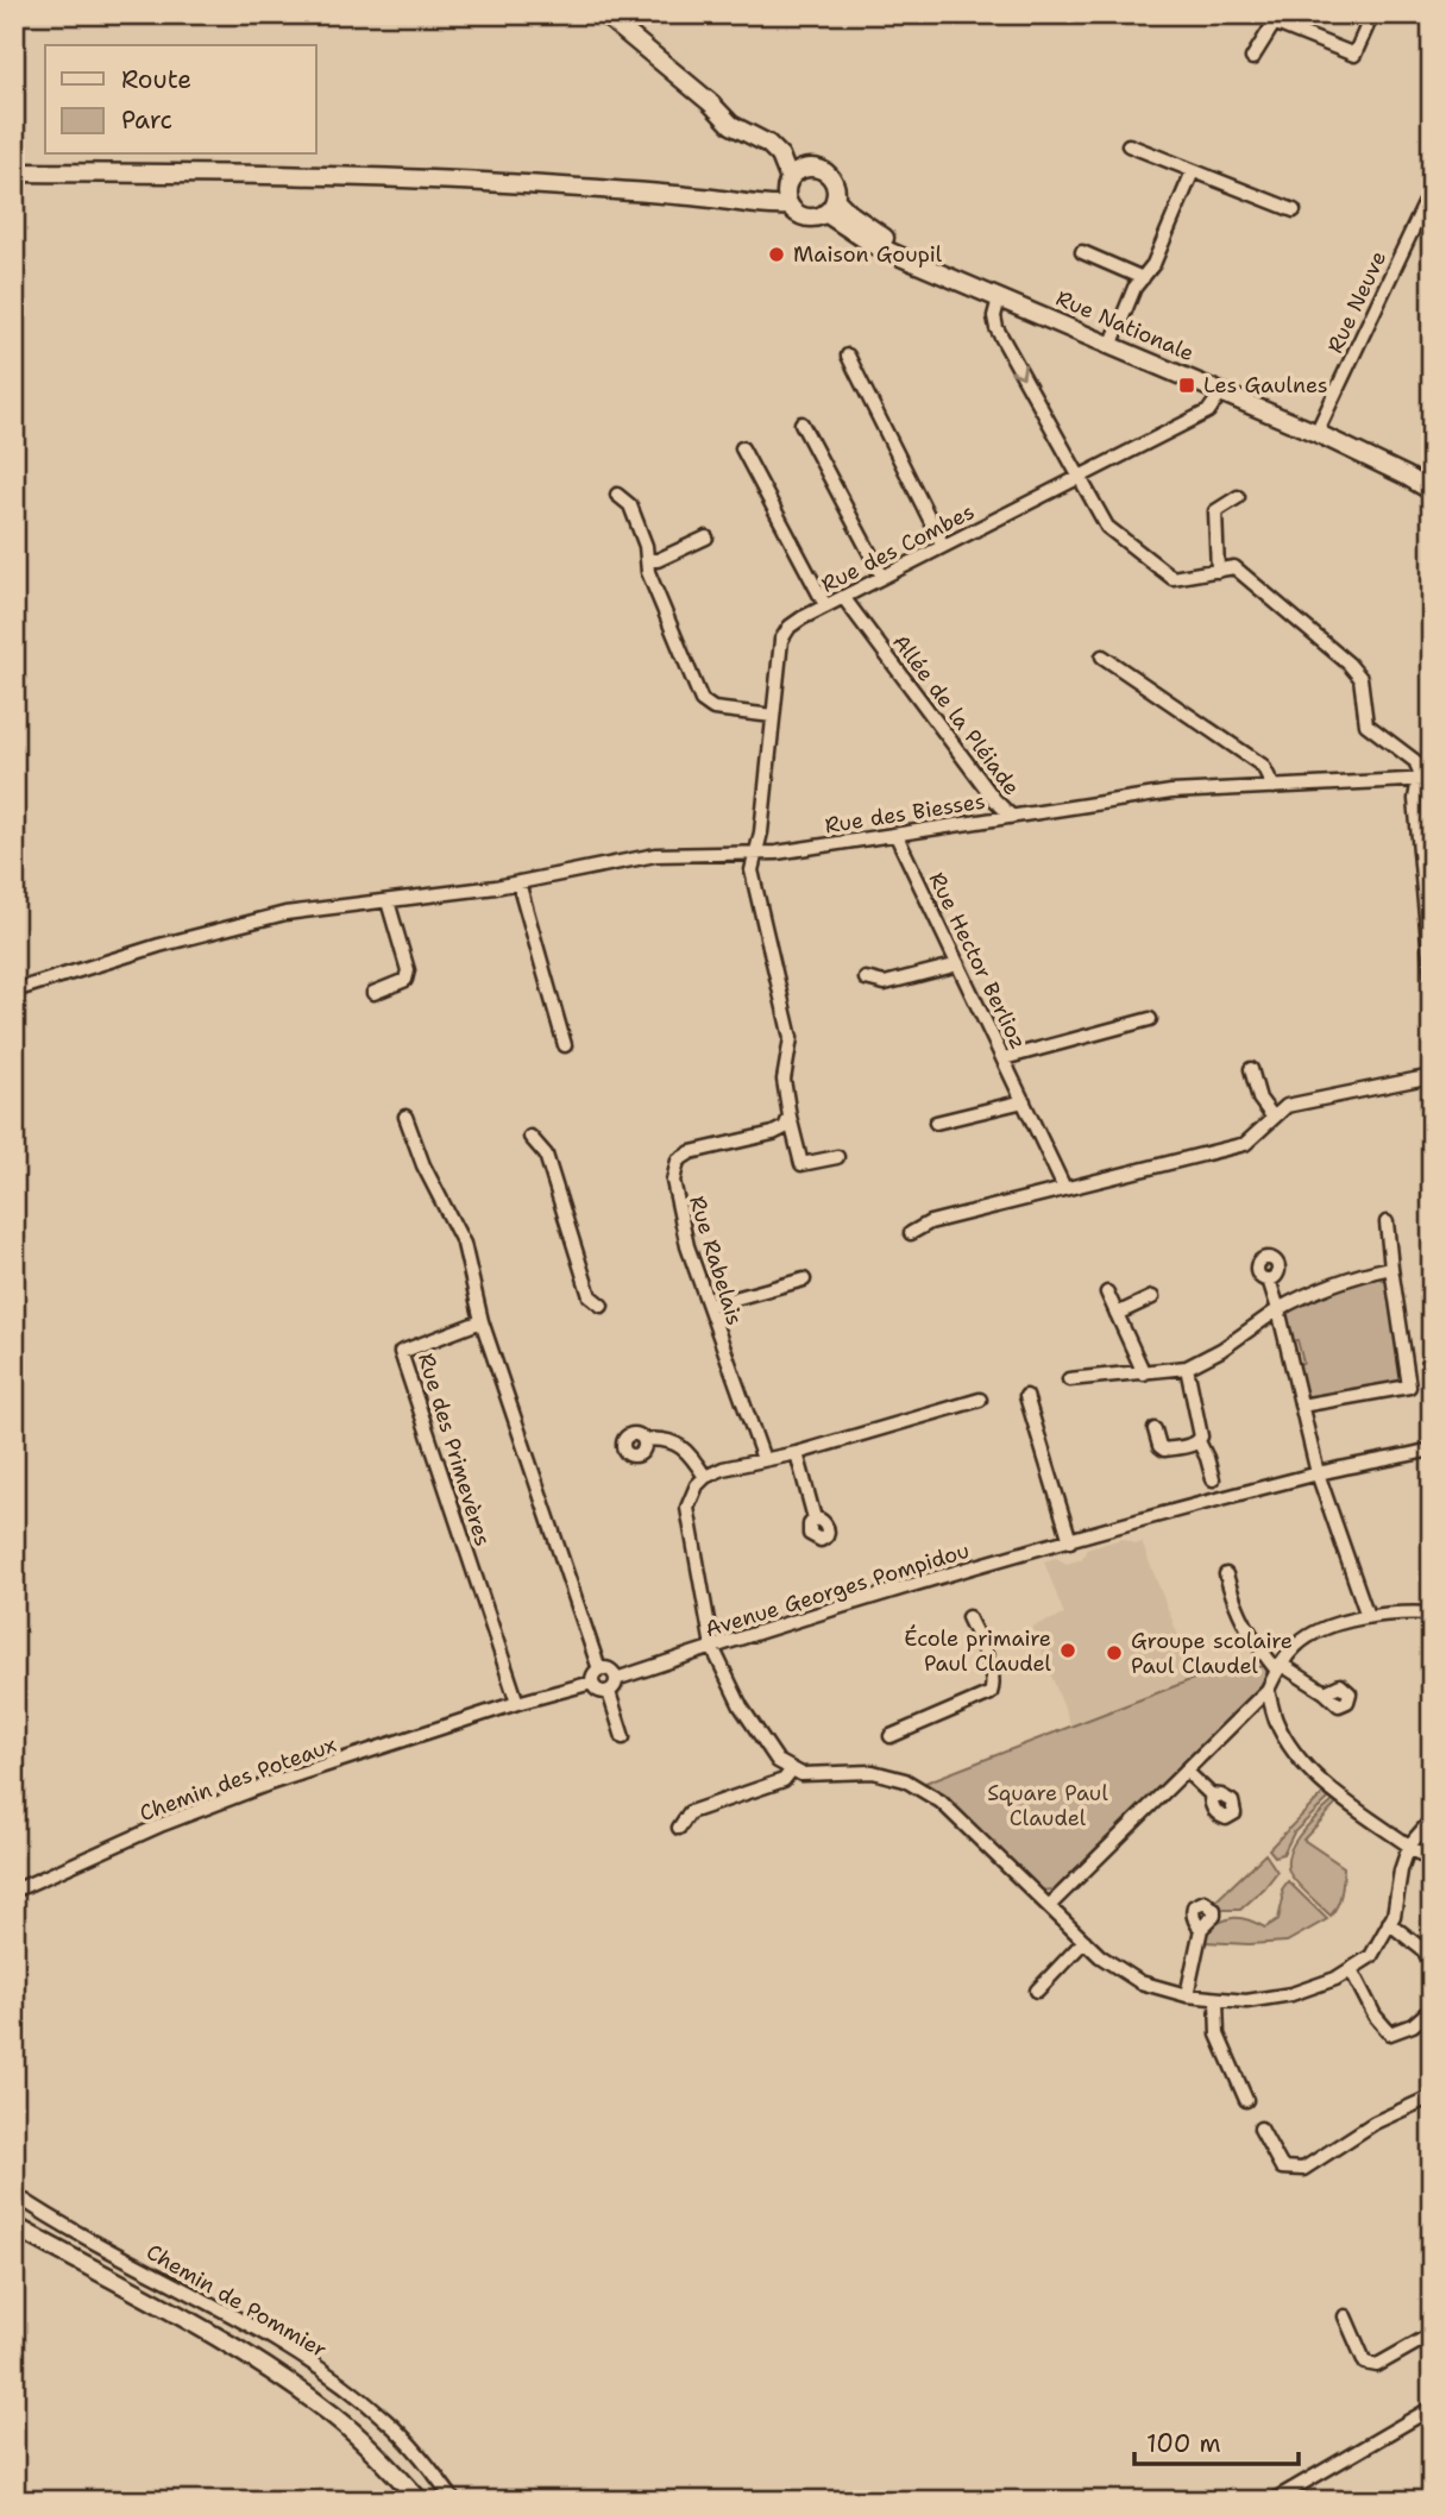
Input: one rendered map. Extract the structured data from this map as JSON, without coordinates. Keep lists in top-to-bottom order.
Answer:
{
  "streets": {
    "main road": ["Rue Nationale"],
    "street": [
      "Rue Neuve",
      "Rue des Combes",
      "Allée de la Pléiade",
      "Rue des Biesses",
      "Rue Hector Berlioz",
      "Rue Rabelais",
      "Rue des Primevères",
      "Avenue Georges Pompidou",
      "Chemin des Poteaux",
      "Chemin de Pommier"
    ]
  },
  "crossings": [
    ["Rue Neuve", "Rue Nationale"],
    ["Rue Nationale", "Rue des Combes"],
    ["Rue des Combes", "Allée de la Pléiade"],
    ["Rue des Combes", "Rue des Biesses"],
    ["Allée de la Pléiade", "Rue des Biesses"],
    ["Rue des Biesses", "Rue Hector Berlioz"],
    ["Rue des Primevères", "Chemin des Poteaux"]
  ],
  "parks": ["Square Paul Claudel"],
  "places": {
    "other": ["Maison Goupil", "École primaire Paul Claudel", "Groupe scolaire Paul Claudel"],
    "transit": ["Les Gaulnes"]
  },
  "legend": ["Route", "Parc"],
  "scale_bar": "100 m"
}
